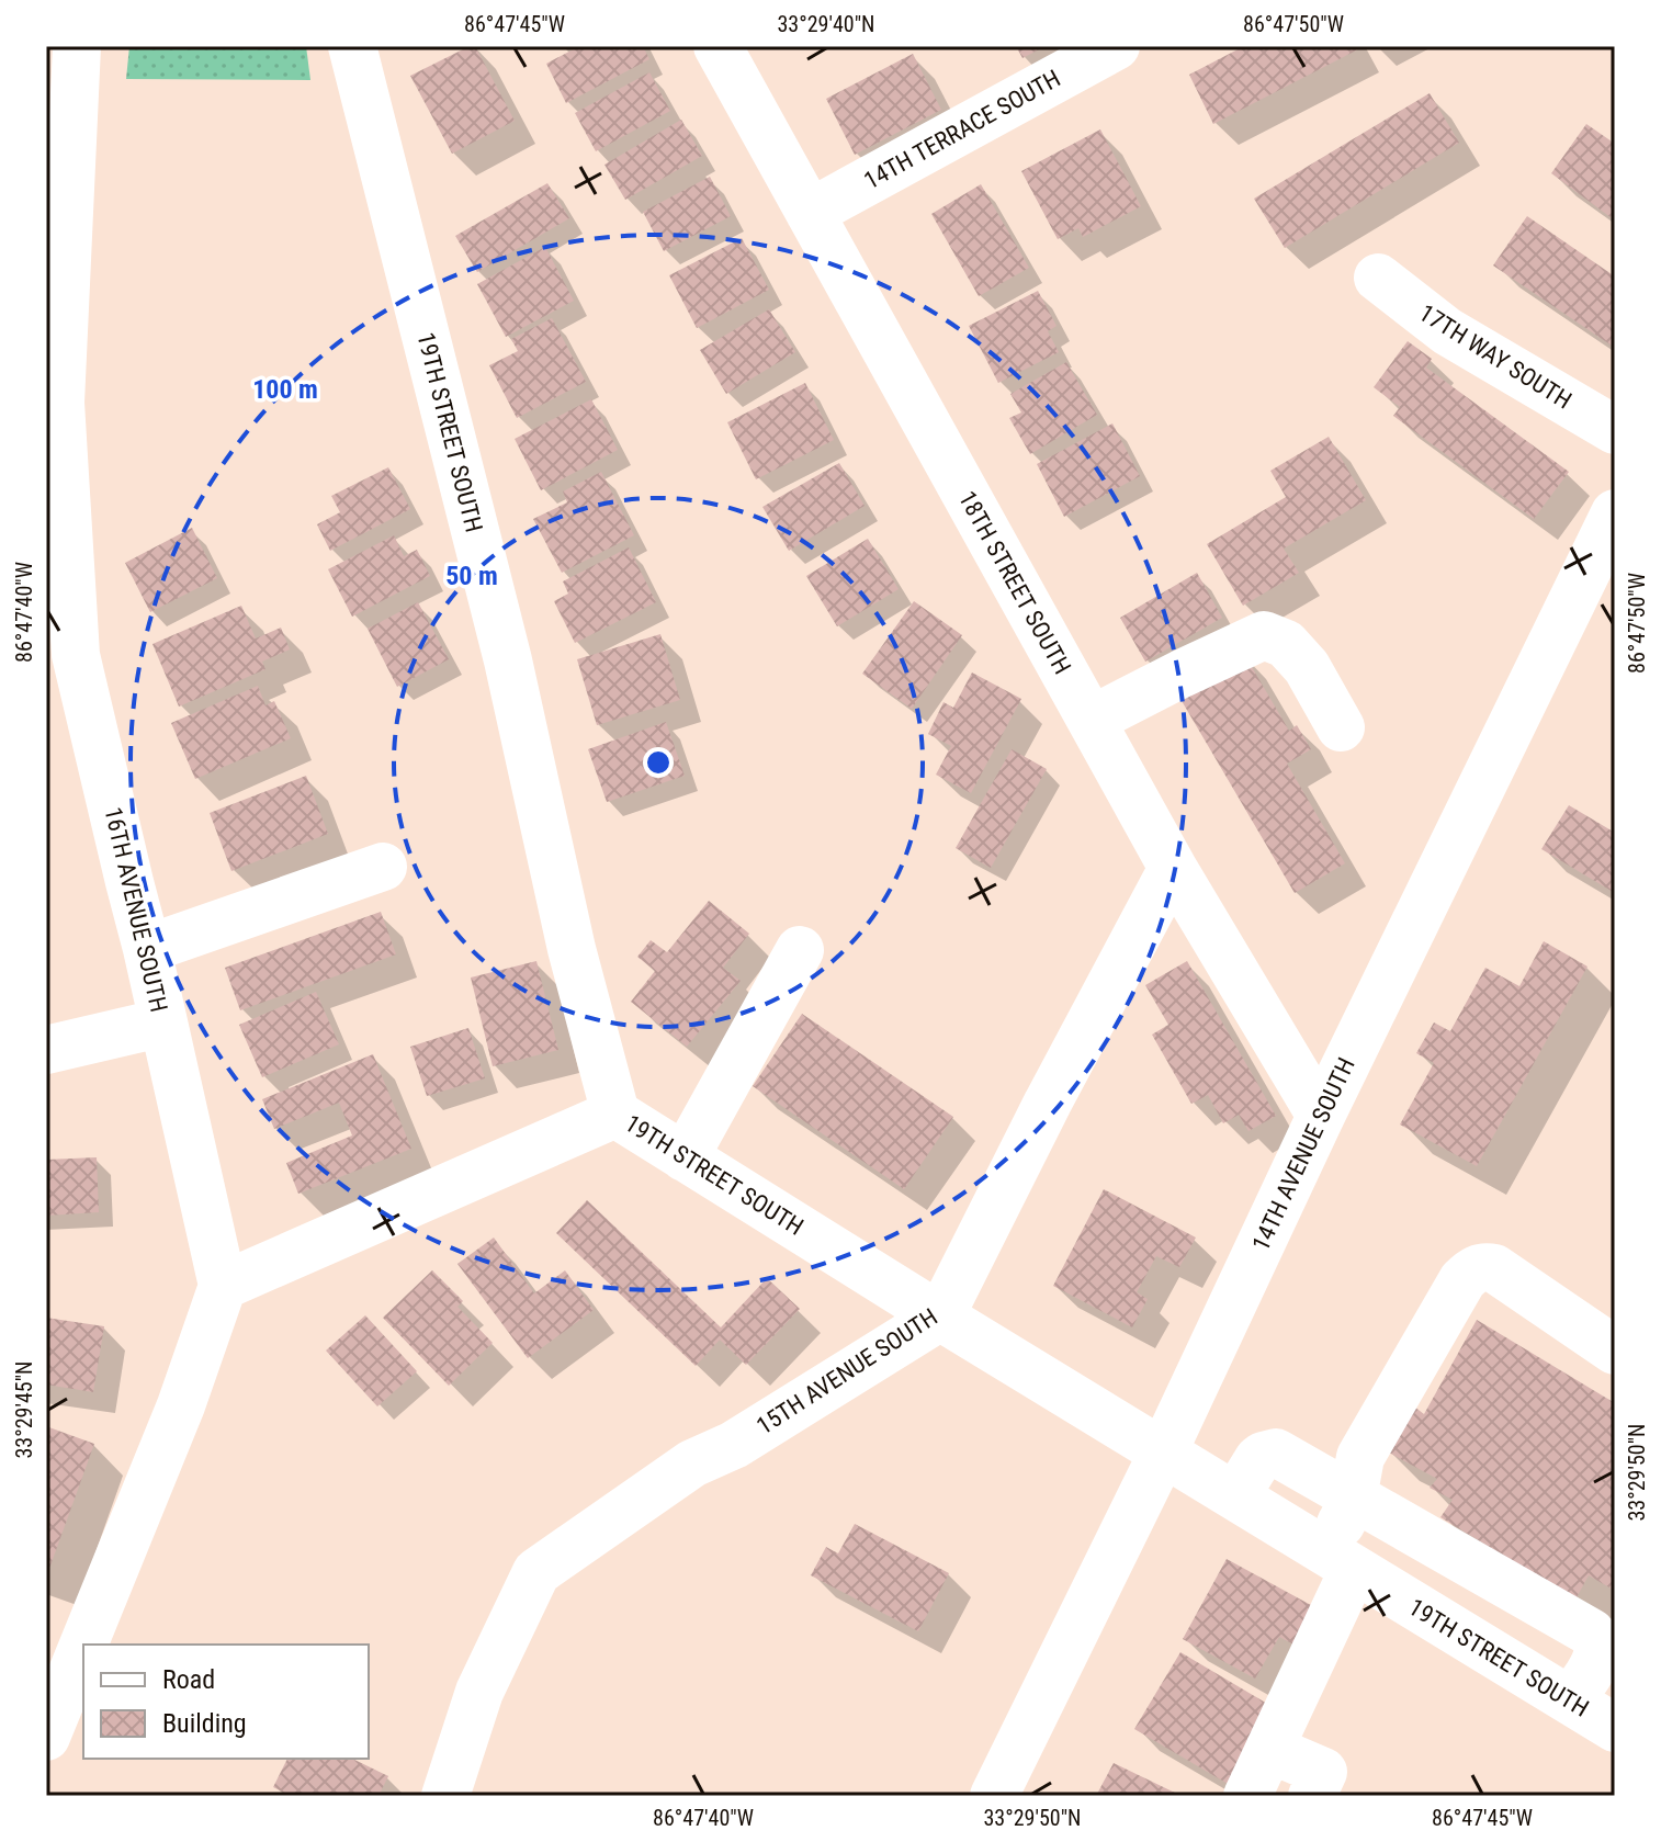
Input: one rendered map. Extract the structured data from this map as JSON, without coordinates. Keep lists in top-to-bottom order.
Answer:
{
  "streets": {
    "street": [
      "14TH TERRACE SOUTH",
      "17TH WAY SOUTH",
      "19TH STREET SOUTH",
      "18TH STREET SOUTH",
      "16TH AVENUE SOUTH",
      "14TH AVENUE SOUTH",
      "15TH AVENUE SOUTH"
    ]
  },
  "crossings": [
    ["14TH TERRACE SOUTH", "18TH STREET SOUTH"],
    ["19TH STREET SOUTH", "14TH AVENUE SOUTH"],
    ["19TH STREET SOUTH", "15TH AVENUE SOUTH"],
    ["18TH STREET SOUTH", "14TH AVENUE SOUTH"],
    ["18TH STREET SOUTH", "15TH AVENUE SOUTH"]
  ],
  "legend": ["Road", "Building"],
  "coordinates": [
    "86°47'45\"W",
    "33°29'40\"N",
    "86°47'50\"W",
    "86°47'40\"W",
    "33°29'45\"N",
    "33°29'50\"N"
  ],
  "rings": ["100 m", "50 m"]
}
